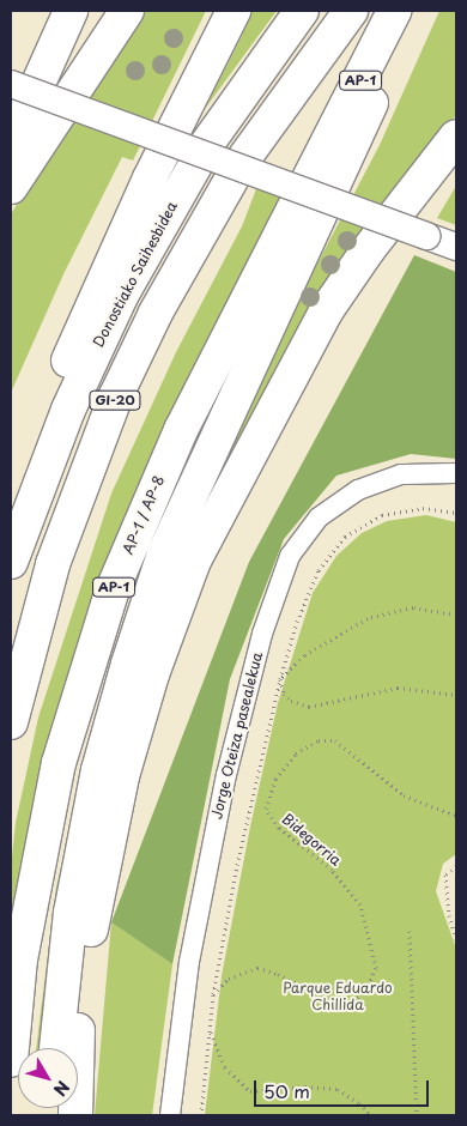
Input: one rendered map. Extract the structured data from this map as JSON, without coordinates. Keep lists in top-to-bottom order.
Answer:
{
  "streets": {
    "highway": [
      "AP-1",
      "Donostiako Saihesbidea",
      "GI-20",
      "AP-1 / AP-8"
    ],
    "street": ["Jorge Oteiza pasealekua"],
    "path": ["Bidegorria"]
  },
  "parks": ["Parque Eduardo Chillida"],
  "scale_bar": "50 m",
  "north": "bottom right"
}
